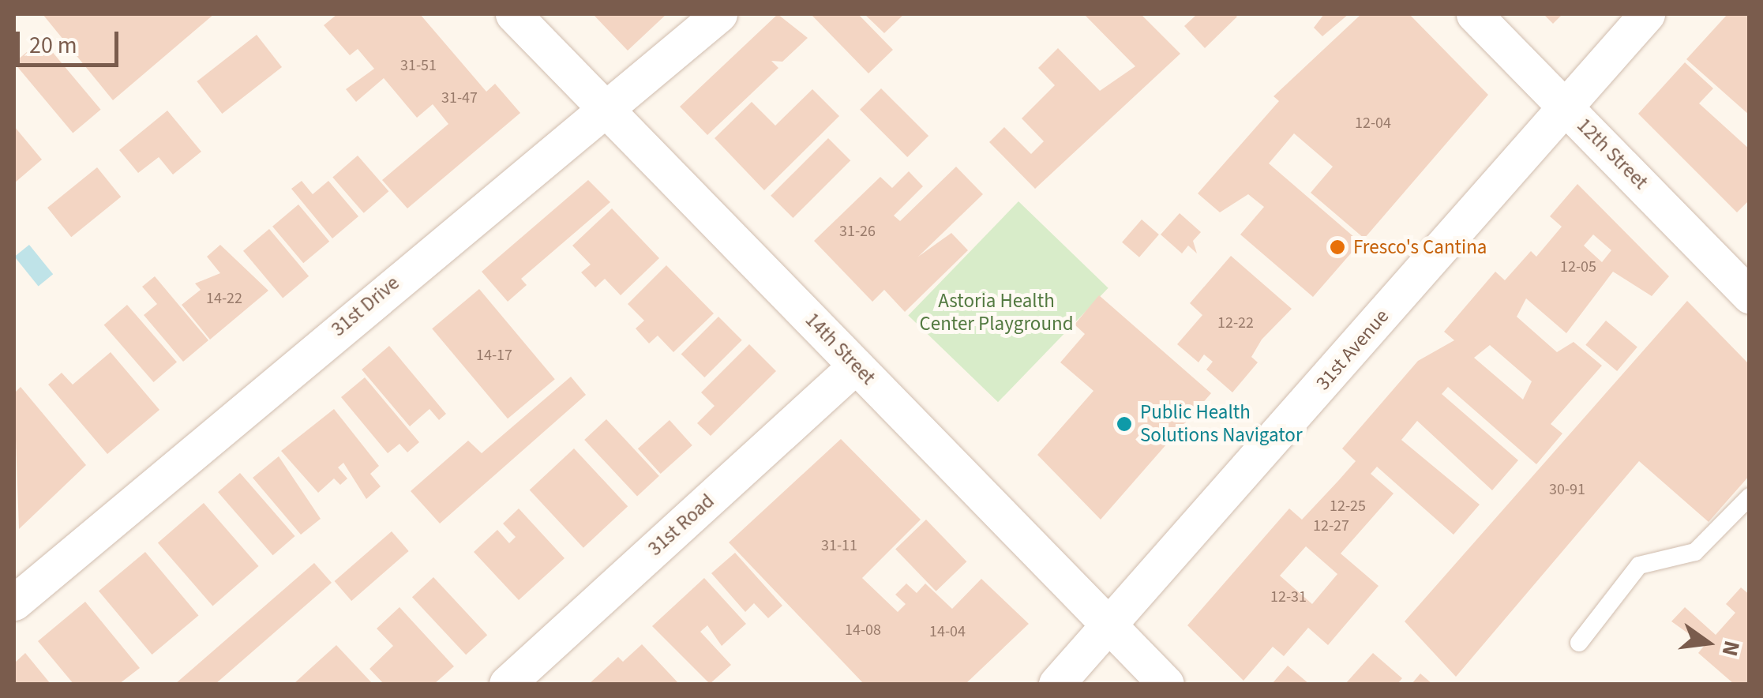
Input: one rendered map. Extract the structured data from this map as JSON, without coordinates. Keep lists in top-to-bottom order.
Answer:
{
  "streets": {
    "street": [
      "12th Street",
      "31st Drive",
      "14th Street",
      "31st Avenue",
      "31st Road"
    ]
  },
  "crossings": [
    ["12th Street", "31st Avenue"],
    ["31st Drive", "14th Street"],
    ["14th Street", "31st Avenue"],
    ["14th Street", "31st Road"]
  ],
  "parks": ["Astoria Health Center Playground"],
  "places": ["Fresco's Cantina", "Public Health Solutions Navigator"],
  "house_numbers": [
    "31-51",
    "31-47",
    "12-04",
    "31-26",
    "12-05",
    "14-22",
    "12-22",
    "14-17",
    "30-91",
    "12-25",
    "12-27",
    "31-11",
    "12-31",
    "14-08",
    "14-04"
  ],
  "scale_bar": "20 m",
  "north": "right"
}
